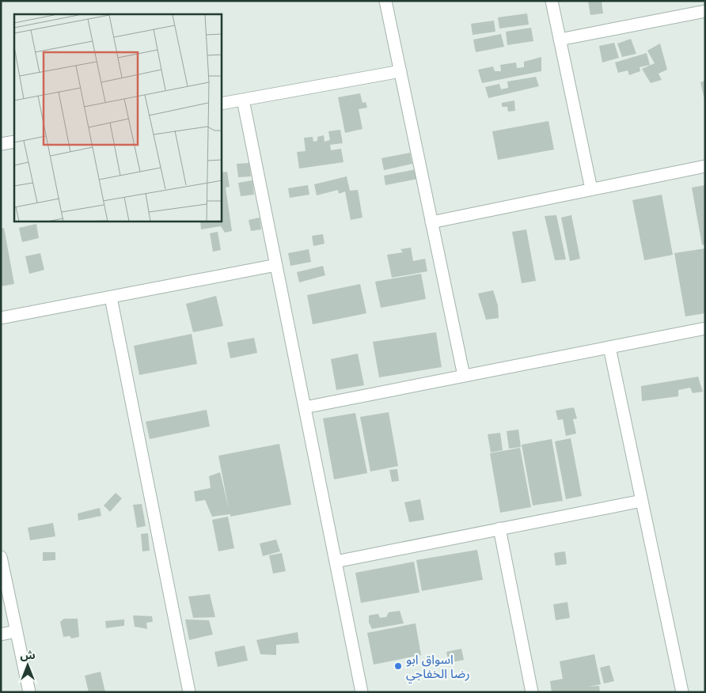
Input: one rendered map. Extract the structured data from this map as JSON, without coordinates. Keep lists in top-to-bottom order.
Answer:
{
  "places": ["اسواق ابو رضا الخفاجي"],
  "north": "top"
}
